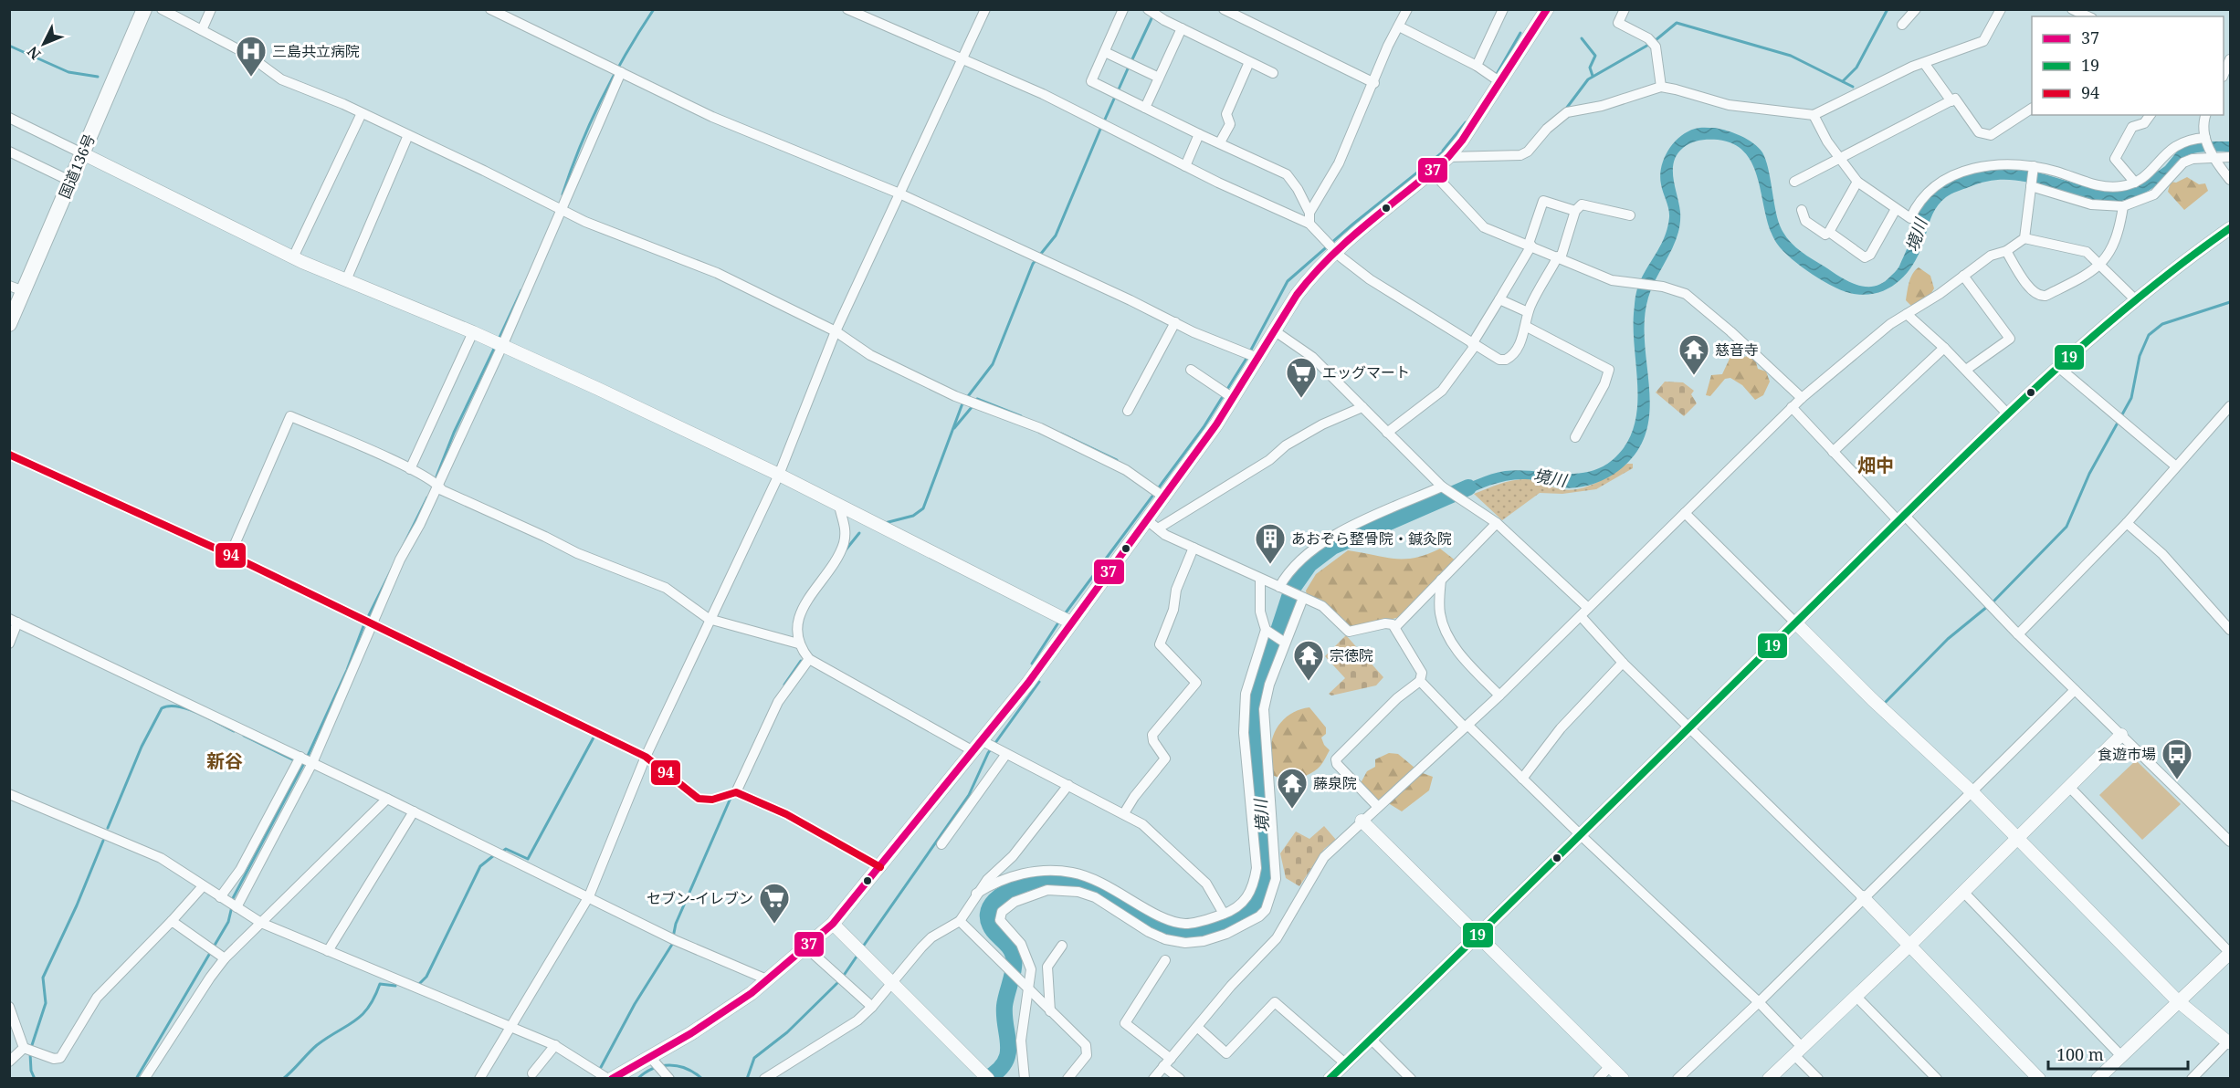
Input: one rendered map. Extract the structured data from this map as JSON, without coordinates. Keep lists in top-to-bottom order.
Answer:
{
  "streets": {
    "highway": ["国道136号"]
  },
  "districts": ["畑中", "新谷"],
  "water": ["境川"],
  "places": {
    "hospital": ["三島共立病院"],
    "temple": ["慈音寺", "宗徳院", "藤泉院"],
    "supermarket": ["エッグマート", "セブン-イレブン"],
    "building": ["あおぞら整骨院・鍼灸院"],
    "bus stop": ["食遊市場"]
  },
  "lines": ["transit line 37", "transit line 19", "transit line 94"],
  "legend": ["37", "19", "94"],
  "scale_bar": "100 m",
  "north": "bottom left"
}
